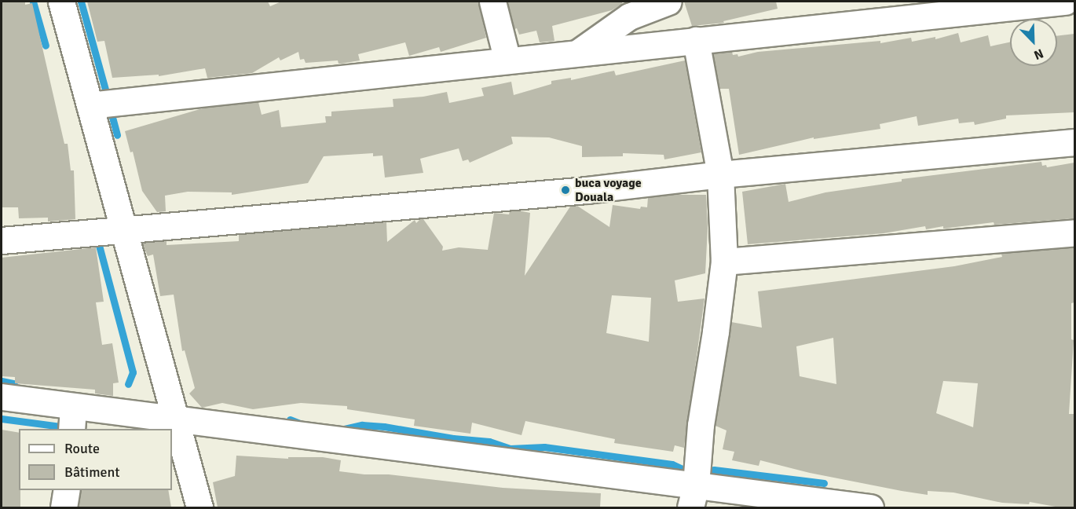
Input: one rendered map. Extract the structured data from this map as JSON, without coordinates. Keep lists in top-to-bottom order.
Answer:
{
  "places": ["buca voyage Douala"],
  "legend": ["Route", "Bâtiment"],
  "north": "bottom right"
}
